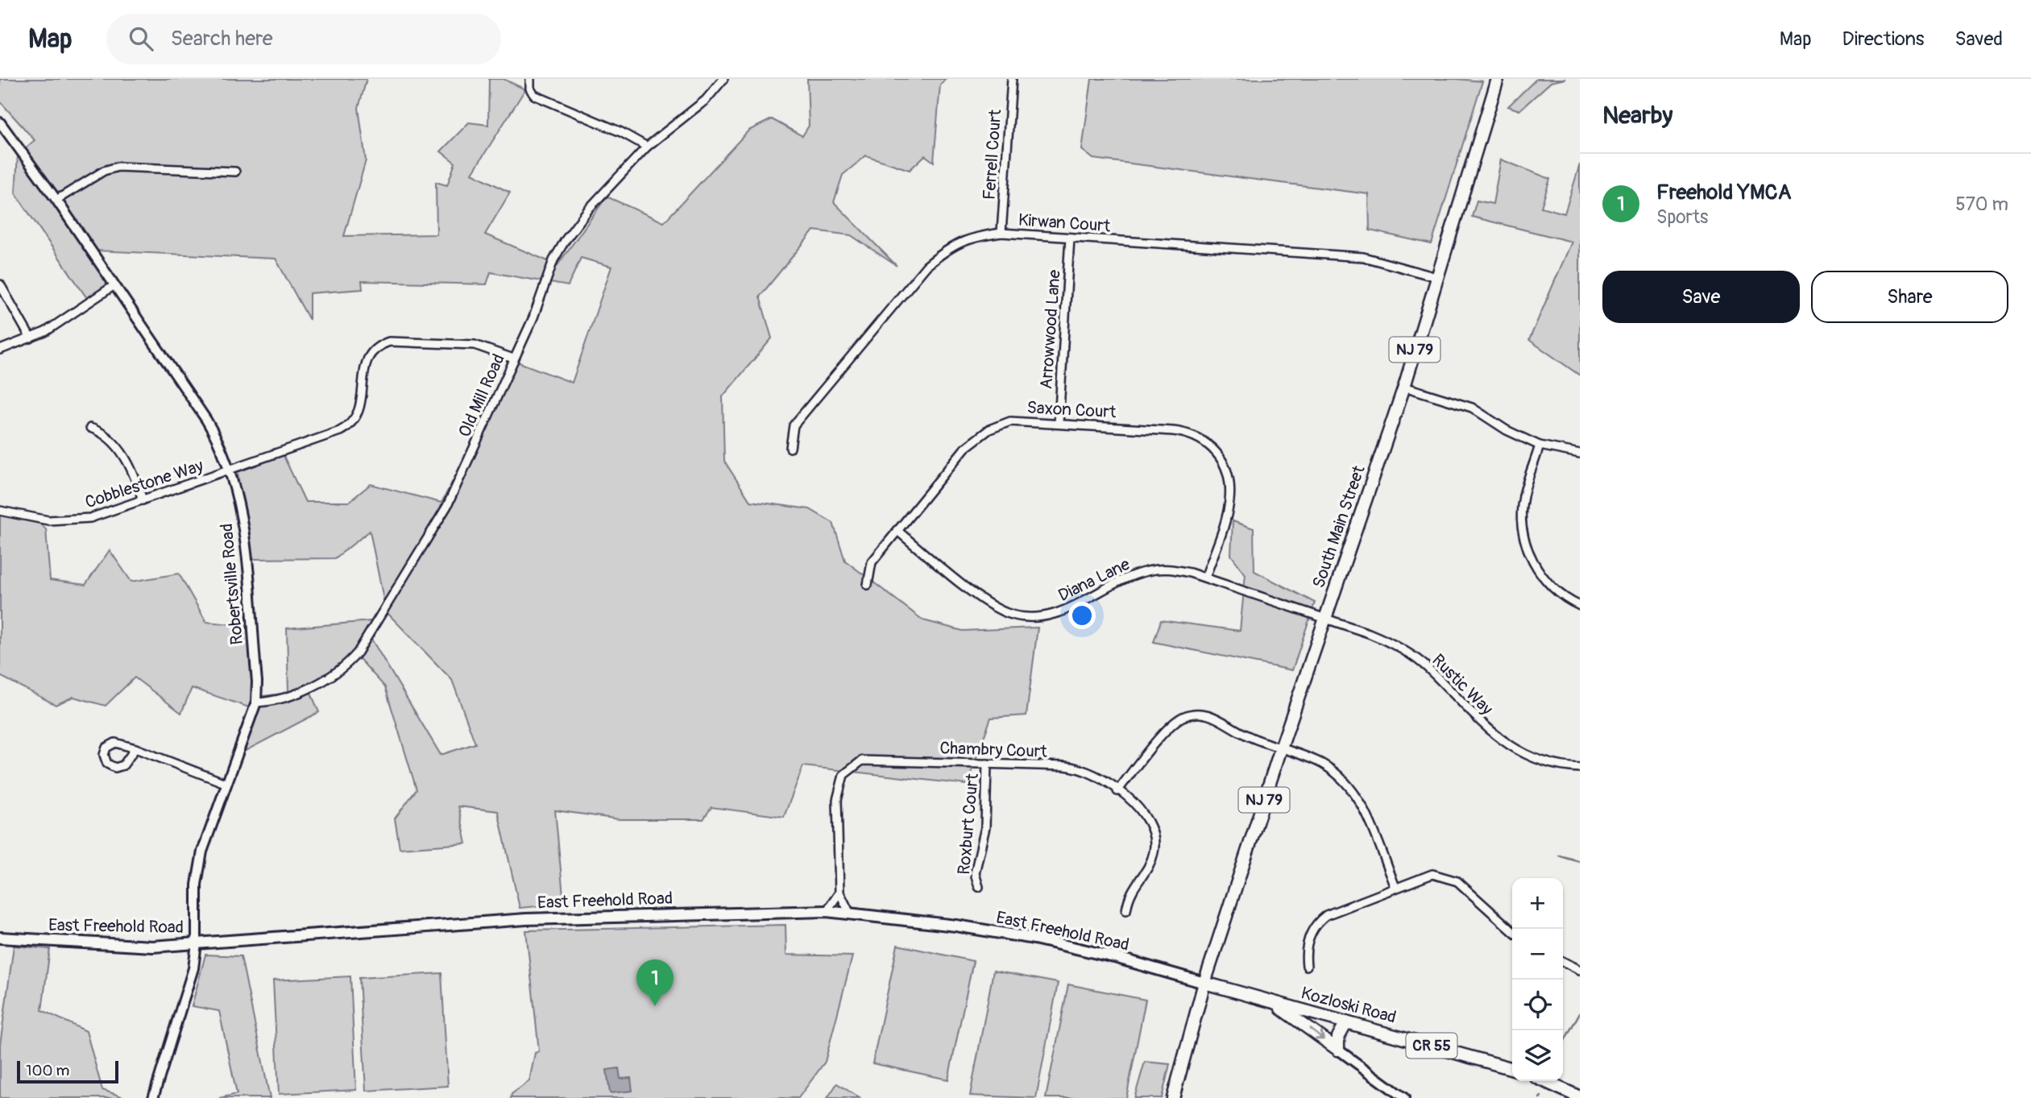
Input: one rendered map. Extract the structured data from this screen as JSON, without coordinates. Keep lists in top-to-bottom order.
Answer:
{
  "streets": {
    "main road": [
      "NJ 79",
      "South Main Street",
      "East Freehold Road",
      "Kozloski Road",
      "CR 55"
    ],
    "street": [
      "Ferrell Court",
      "Kirwan Court",
      "Arrowwood Lane",
      "Old Mill Road",
      "Saxon Court",
      "Cobblestone Way",
      "Diana Lane",
      "Robertsville Road",
      "Rustic Way",
      "Chambry Court",
      "Roxburt Court"
    ]
  },
  "crossings": [
    ["Ferrell Court", "Kirwan Court"],
    ["Kirwan Court", "Arrowwood Lane"],
    ["Kirwan Court", "South Main Street"],
    ["Arrowwood Lane", "Saxon Court"],
    ["NJ 79", "South Main Street"],
    ["NJ 79", "East Freehold Road"],
    ["NJ 79", "Kozloski Road"],
    ["Old Mill Road", "Cobblestone Way"],
    ["Old Mill Road", "Robertsville Road"],
    ["Saxon Court", "Diana Lane"],
    ["Cobblestone Way", "Robertsville Road"],
    ["South Main Street", "Diana Lane"],
    ["South Main Street", "Rustic Way"],
    ["South Main Street", "East Freehold Road"],
    ["South Main Street", "Kozloski Road"],
    ["Diana Lane", "Rustic Way"],
    ["Robertsville Road", "East Freehold Road"],
    ["Chambry Court", "Roxburt Court"],
    ["Chambry Court", "East Freehold Road"],
    ["East Freehold Road", "Kozloski Road"]
  ],
  "scale_bar": "100 m",
  "page": {
    "header": "Map",
    "search": "Search here",
    "nav": ["Map", "Directions", "Saved"],
    "heading": "Nearby",
    "list": [
      {
        "mark": "1",
        "name": "Freehold YMCA",
        "note": "Sports",
        "value": "570 m"
      }
    ],
    "buttons": ["Save", "Share"],
    "map_buttons": ["+", "−"],
    "pins": "1",
    "scale": "100 m"
  }
}
